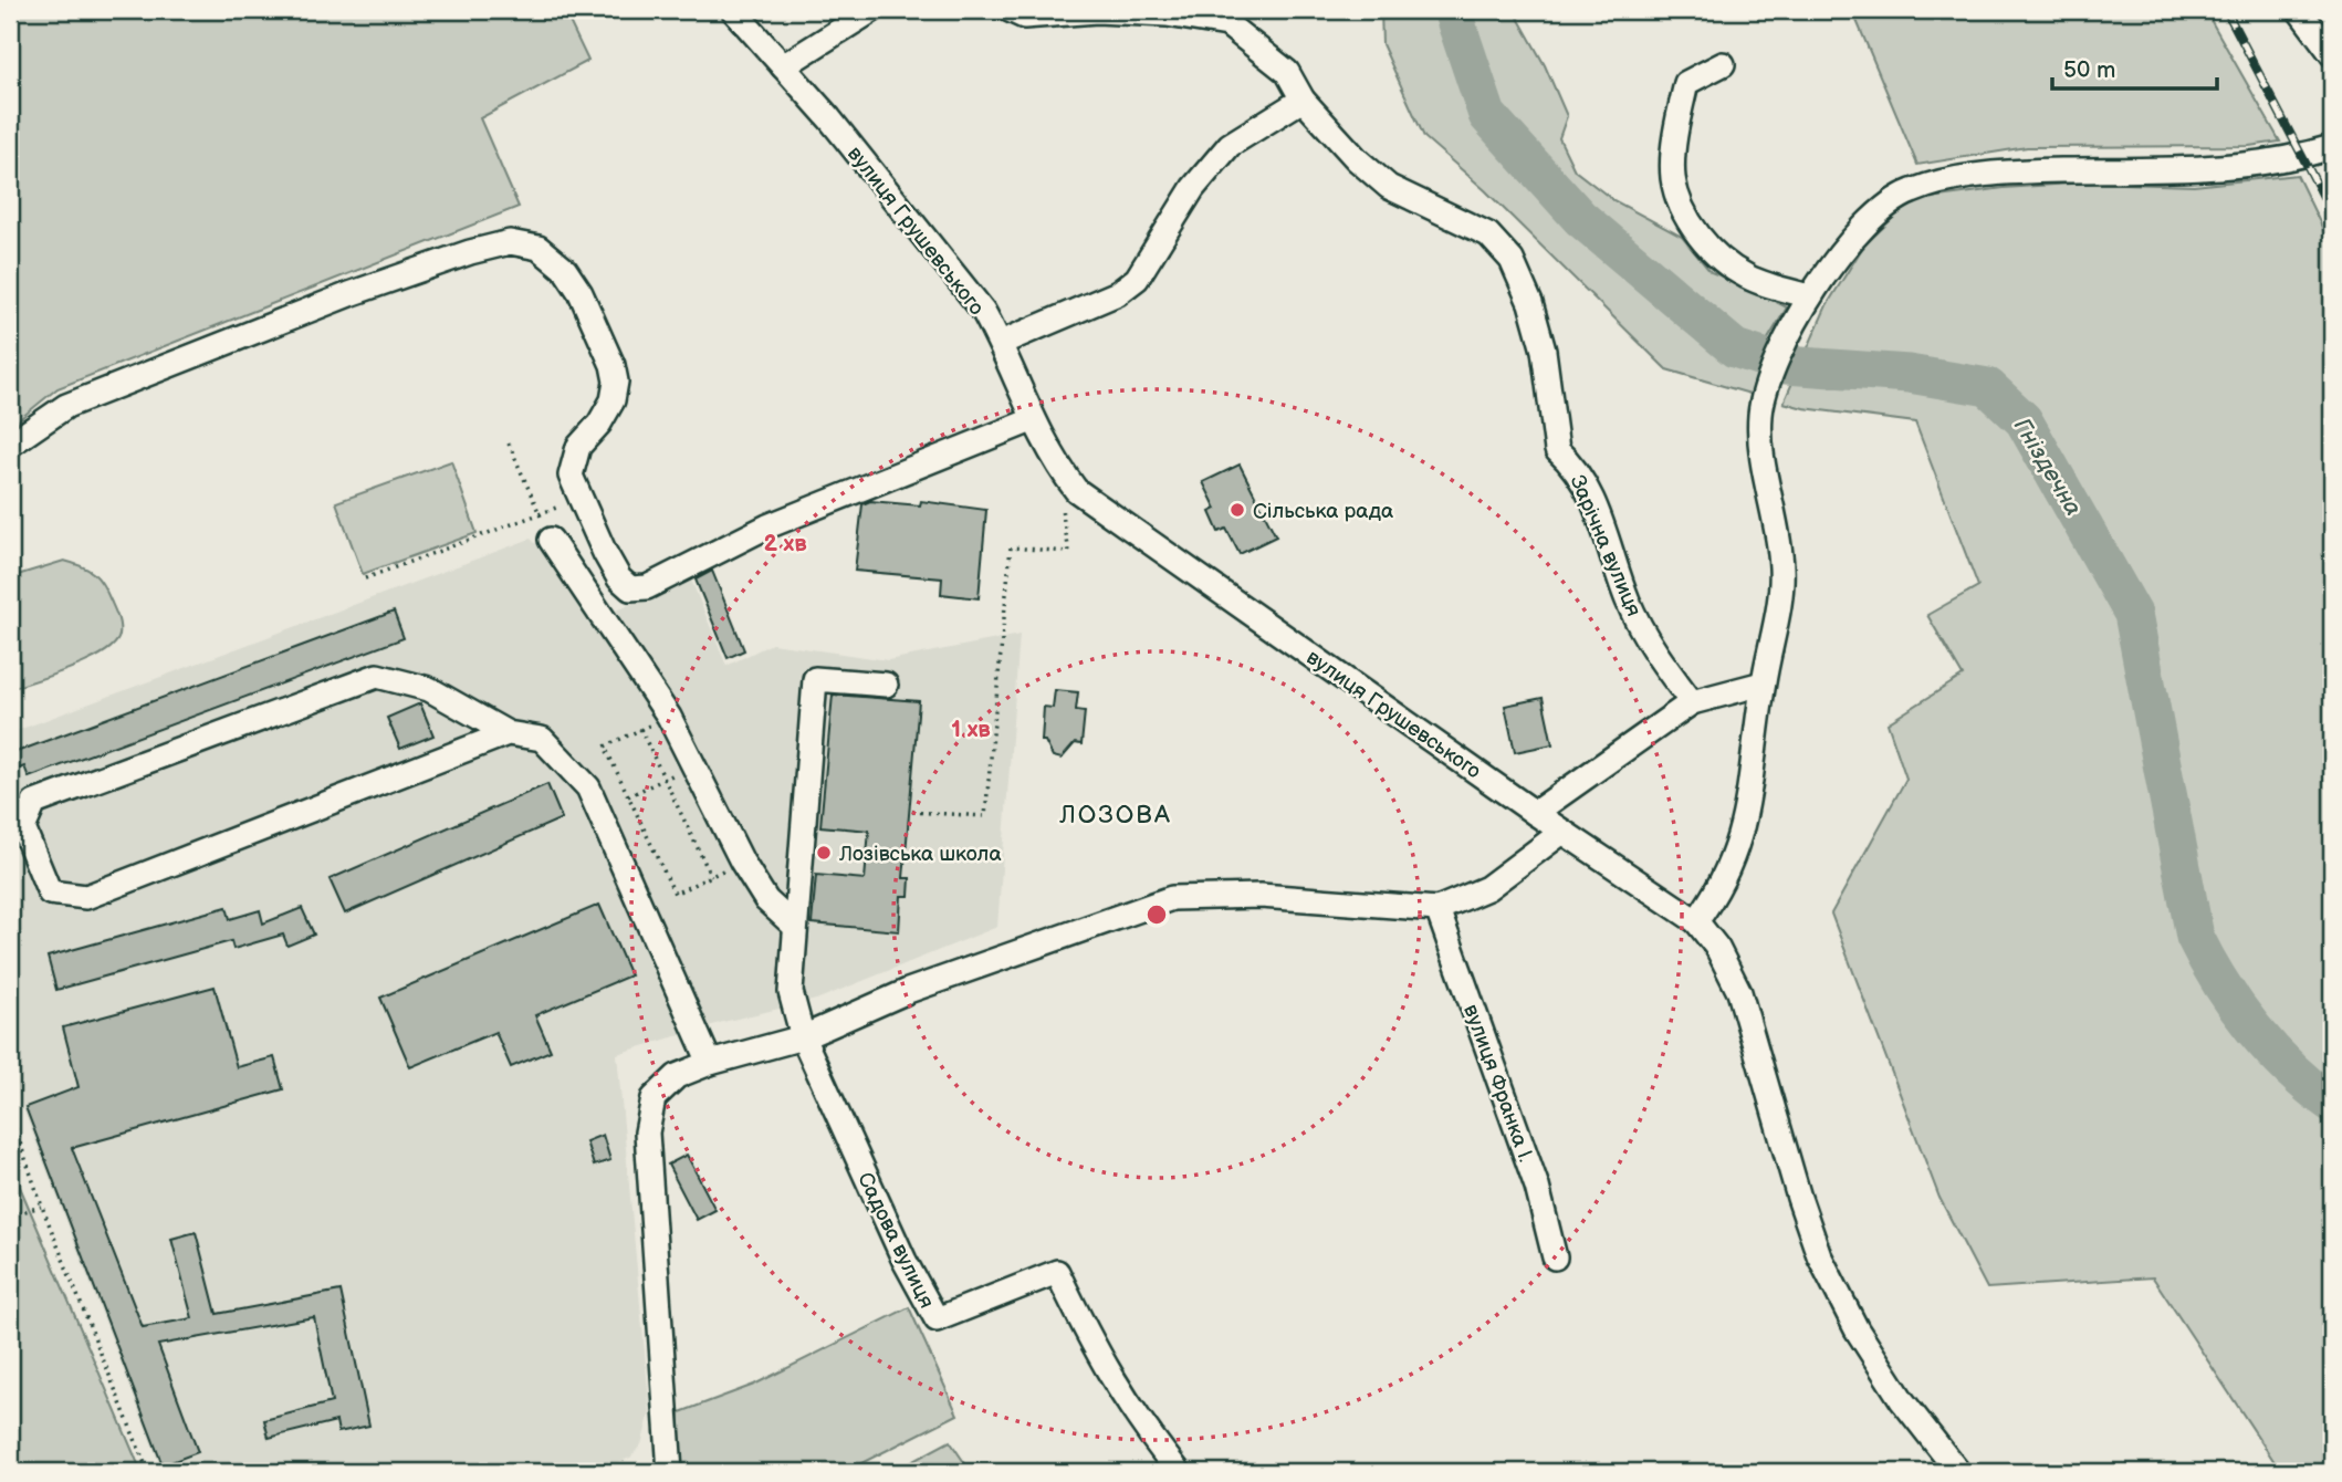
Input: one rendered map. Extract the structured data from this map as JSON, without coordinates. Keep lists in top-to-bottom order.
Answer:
{
  "streets": {
    "street": [
      "вулиця Грушевського",
      "Зарічна вулиця",
      "вулиця Франка І.",
      "Садова вулиця"
    ]
  },
  "districts": ["ЛОЗОВА"],
  "water": ["Гніздечна"],
  "places": ["Сільська рада", "Лозівська школа"],
  "scale_bar": "50 m",
  "rings": ["2 хв", "1 хв"]
}
